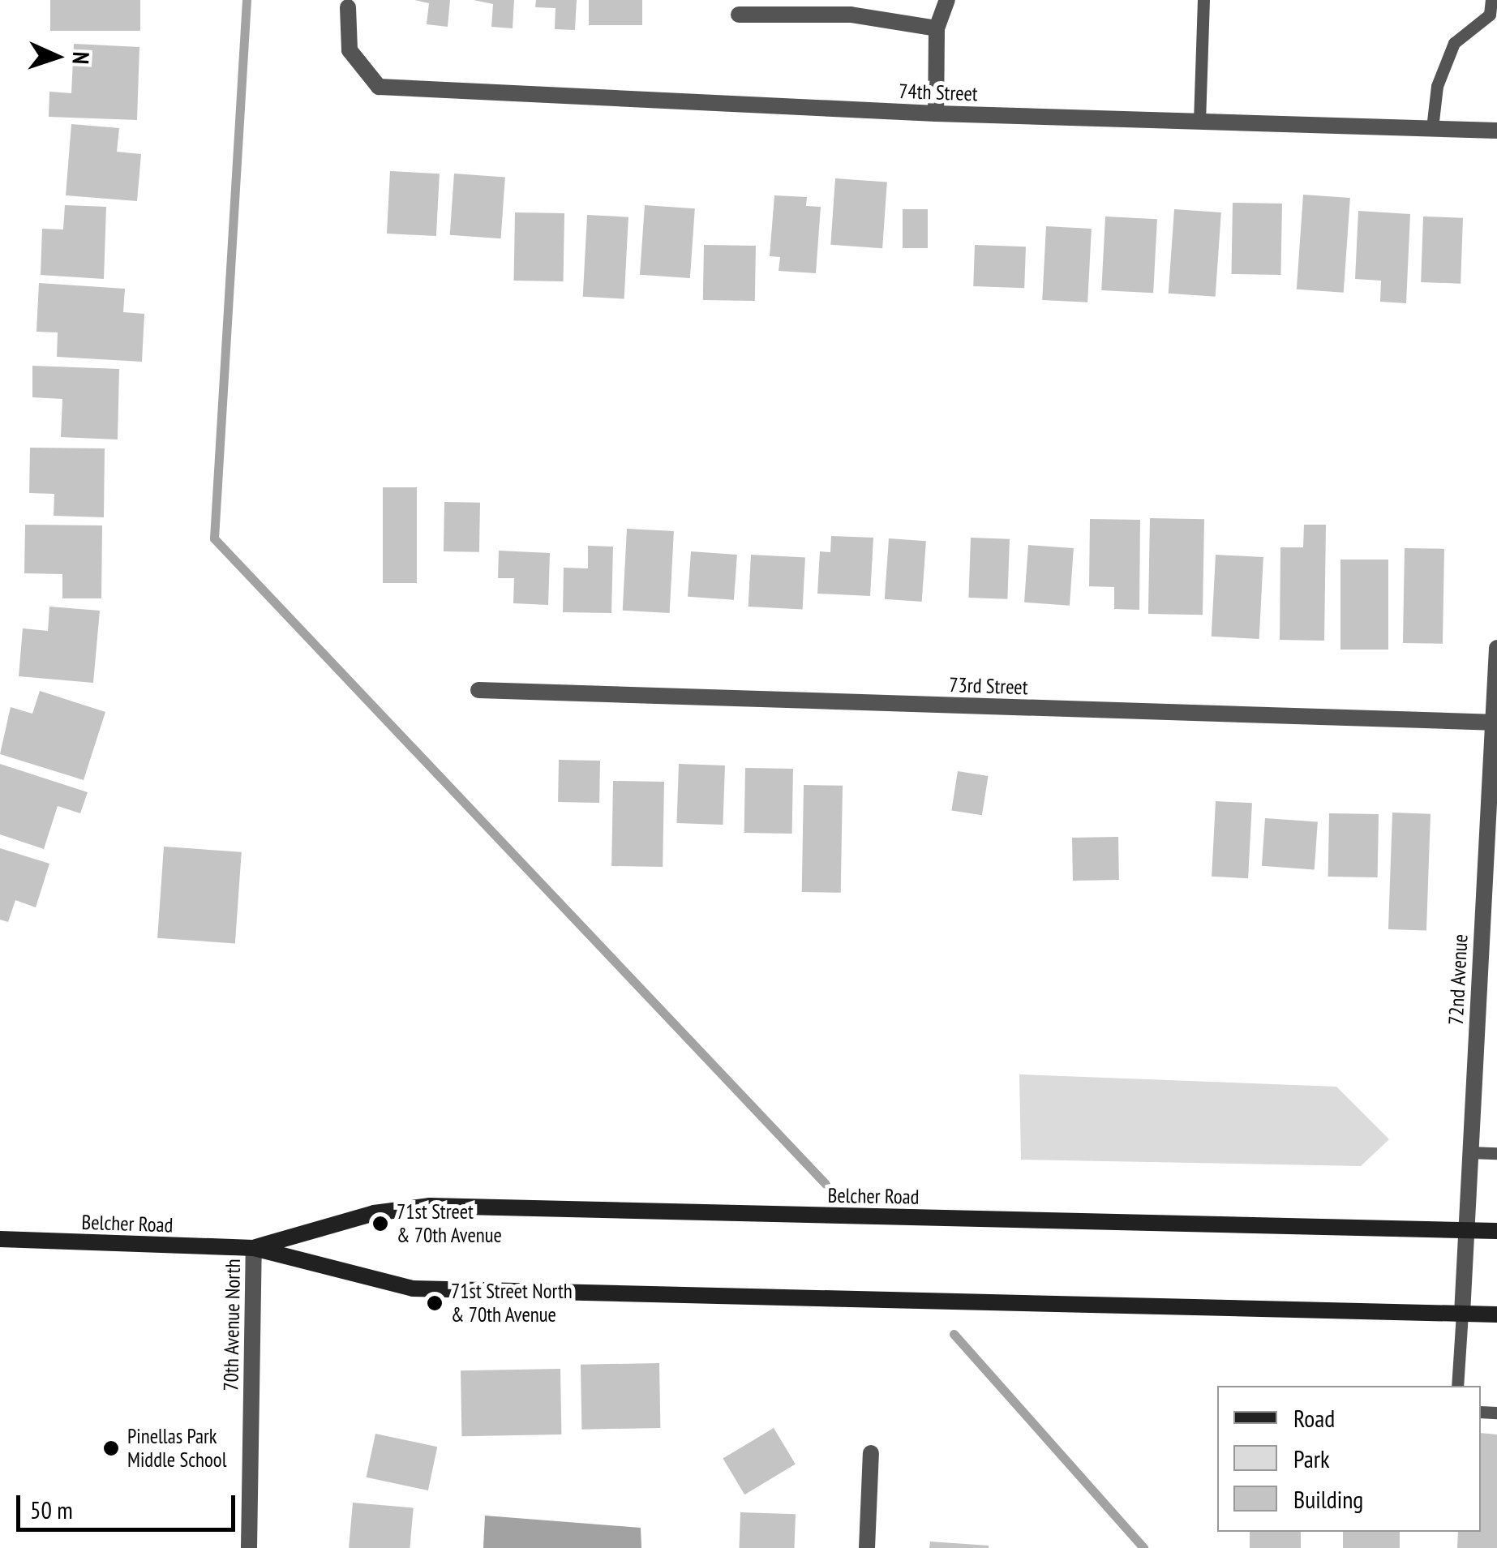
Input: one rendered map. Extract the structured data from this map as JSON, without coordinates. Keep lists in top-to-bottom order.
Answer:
{
  "streets": {
    "main road": ["Belcher Road"],
    "street": [
      "74th Street",
      "73rd Street",
      "72nd Avenue",
      "70th Avenue North"
    ]
  },
  "crossings": [
    ["73rd Street", "72nd Avenue"],
    ["72nd Avenue", "Belcher Road"],
    ["Belcher Road", "70th Avenue North"]
  ],
  "places": ["71st Street & 70th Avenue", "71st Street North & 70th Avenue", "Pinellas Park Middle School"],
  "legend": ["Road", "Park", "Building"],
  "scale_bar": "50 m",
  "north": "right"
}
